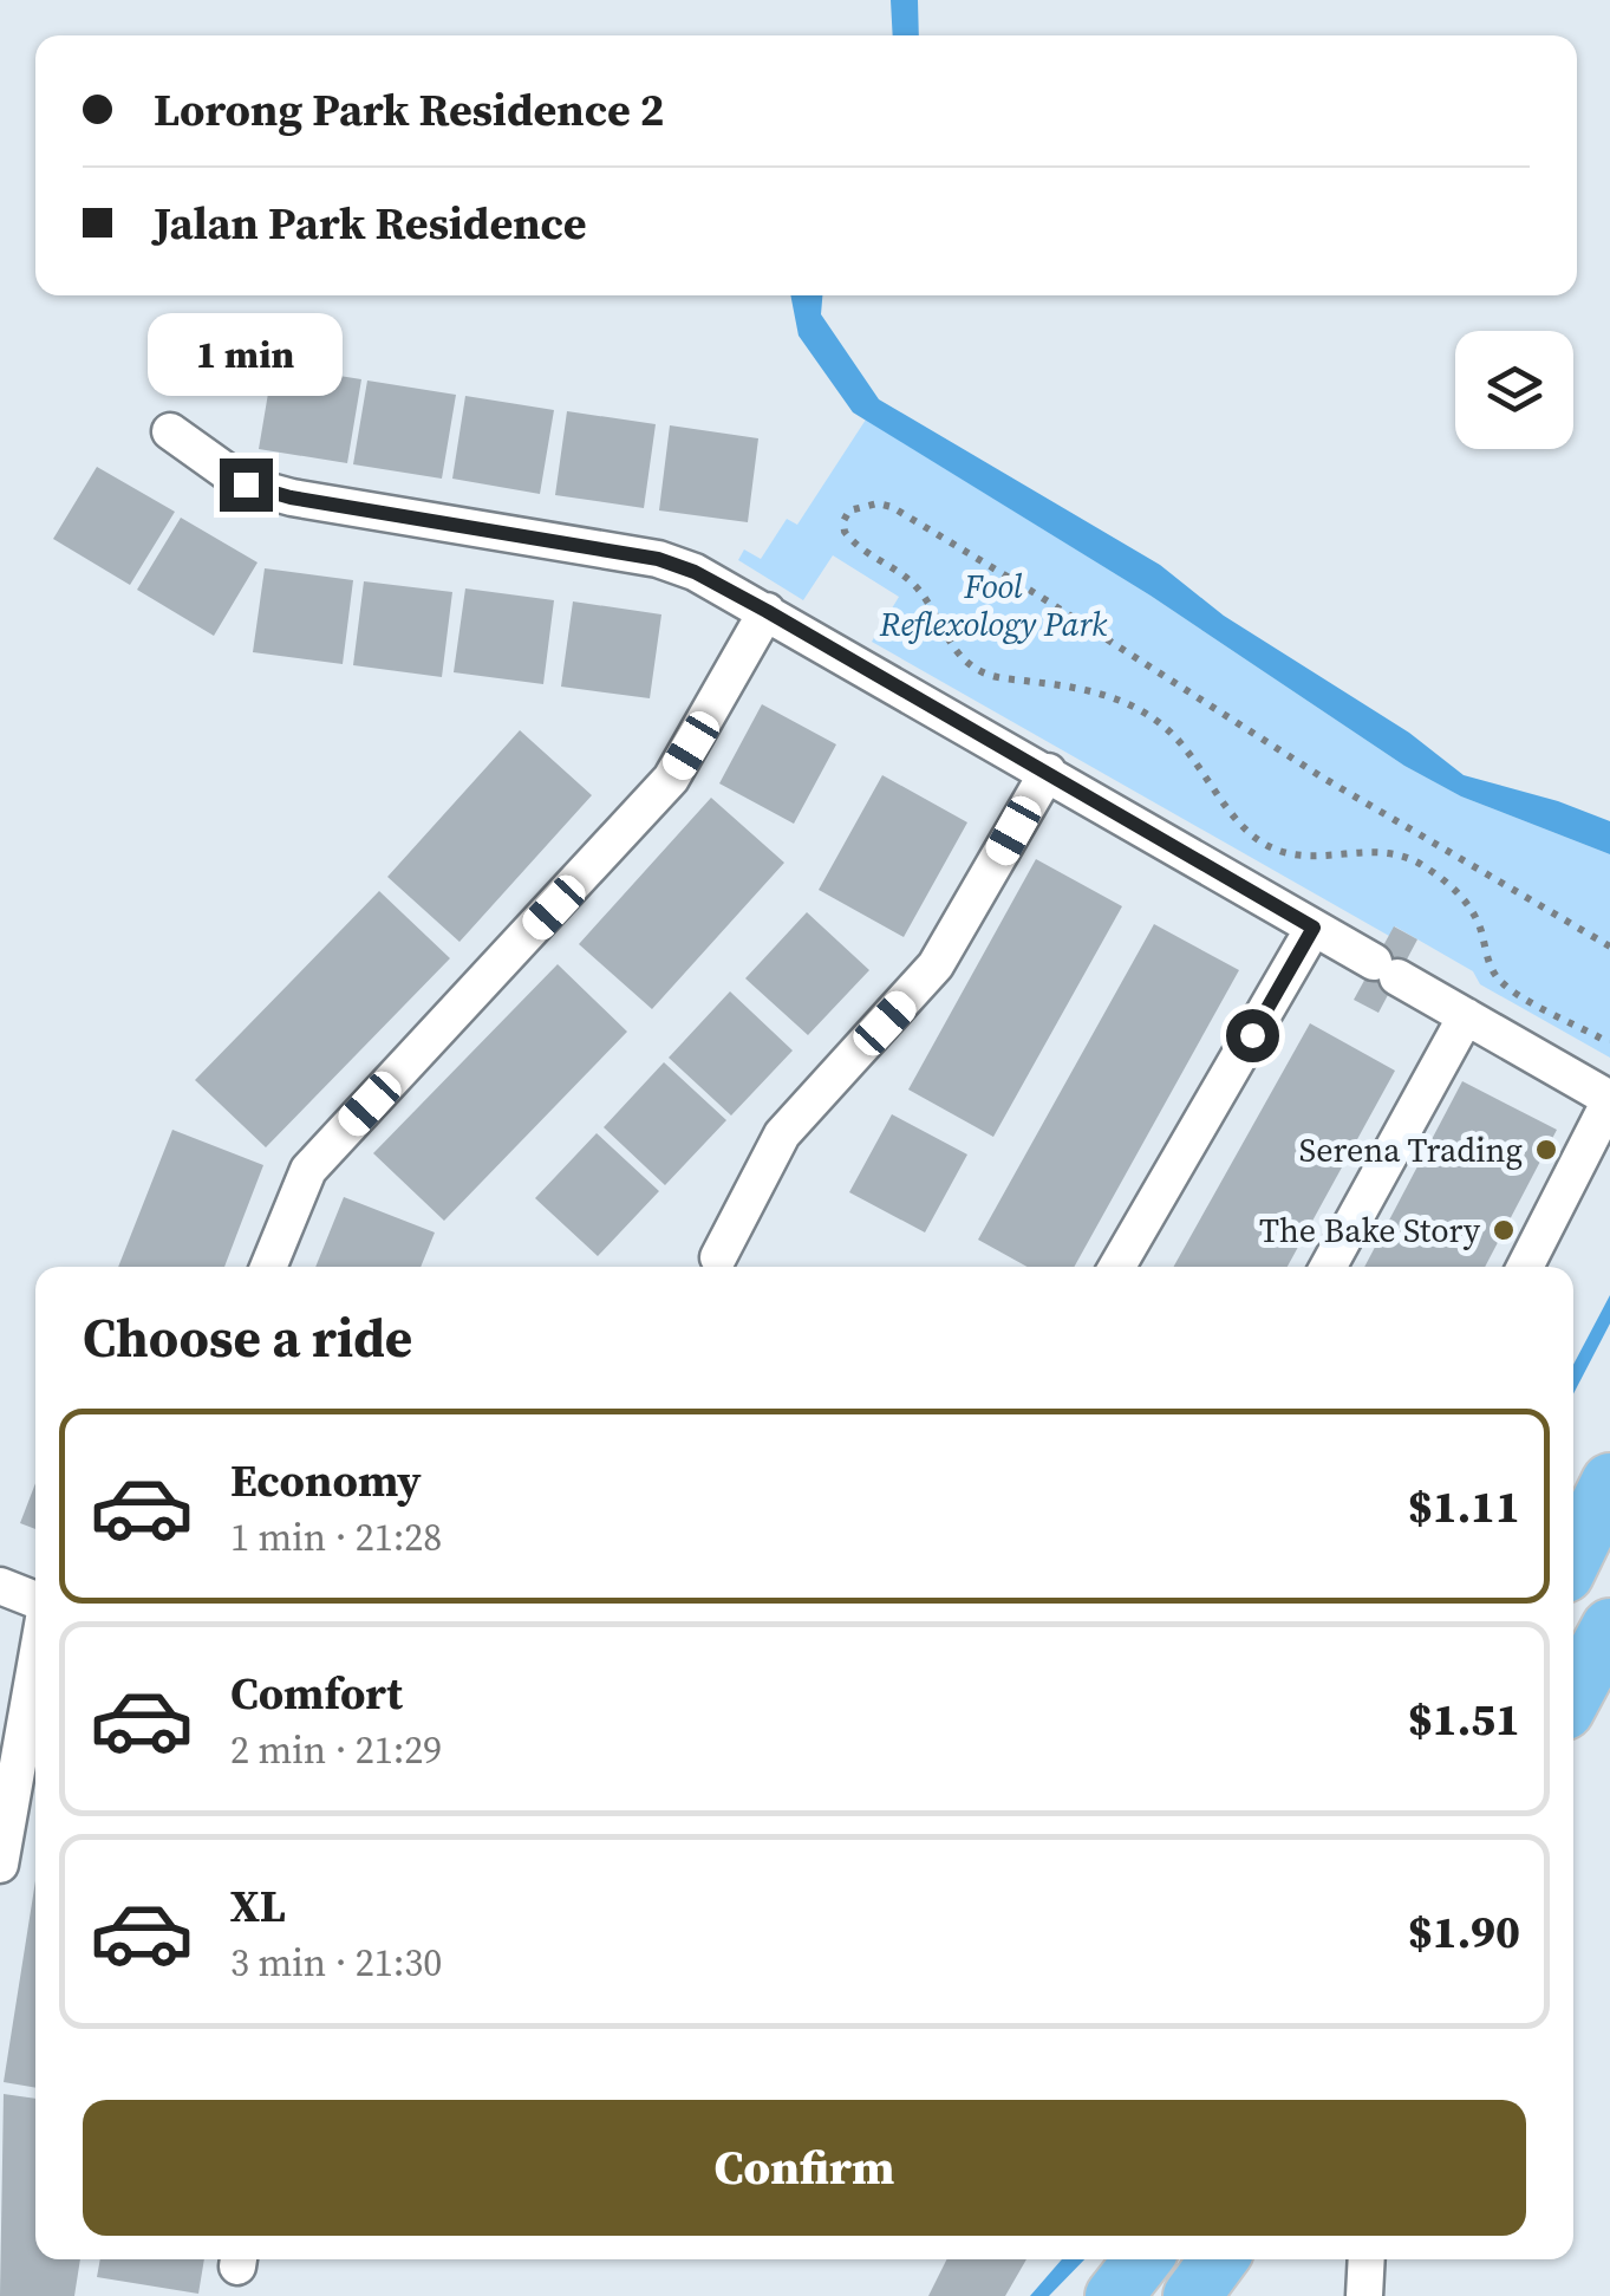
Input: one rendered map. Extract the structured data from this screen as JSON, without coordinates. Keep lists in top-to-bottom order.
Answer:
{
  "parks": ["Fool Reflexology Park"],
  "places": ["Serena Trading", "The Bake Story"],
  "page": {
    "banner": ["Lorong Park Residence 2", "Jalan Park Residence"],
    "bubble": "1 min",
    "heading": "Choose a ride",
    "list": [
      {
        "name": "Economy",
        "note": "1 min · 21:28",
        "value": "$1.11"
      },
      {
        "name": "Comfort",
        "note": "2 min · 21:29",
        "value": "$1.51"
      },
      {
        "name": "XL",
        "note": "3 min · 21:30",
        "value": "$1.90"
      }
    ],
    "buttons": "Confirm"
  }
}
